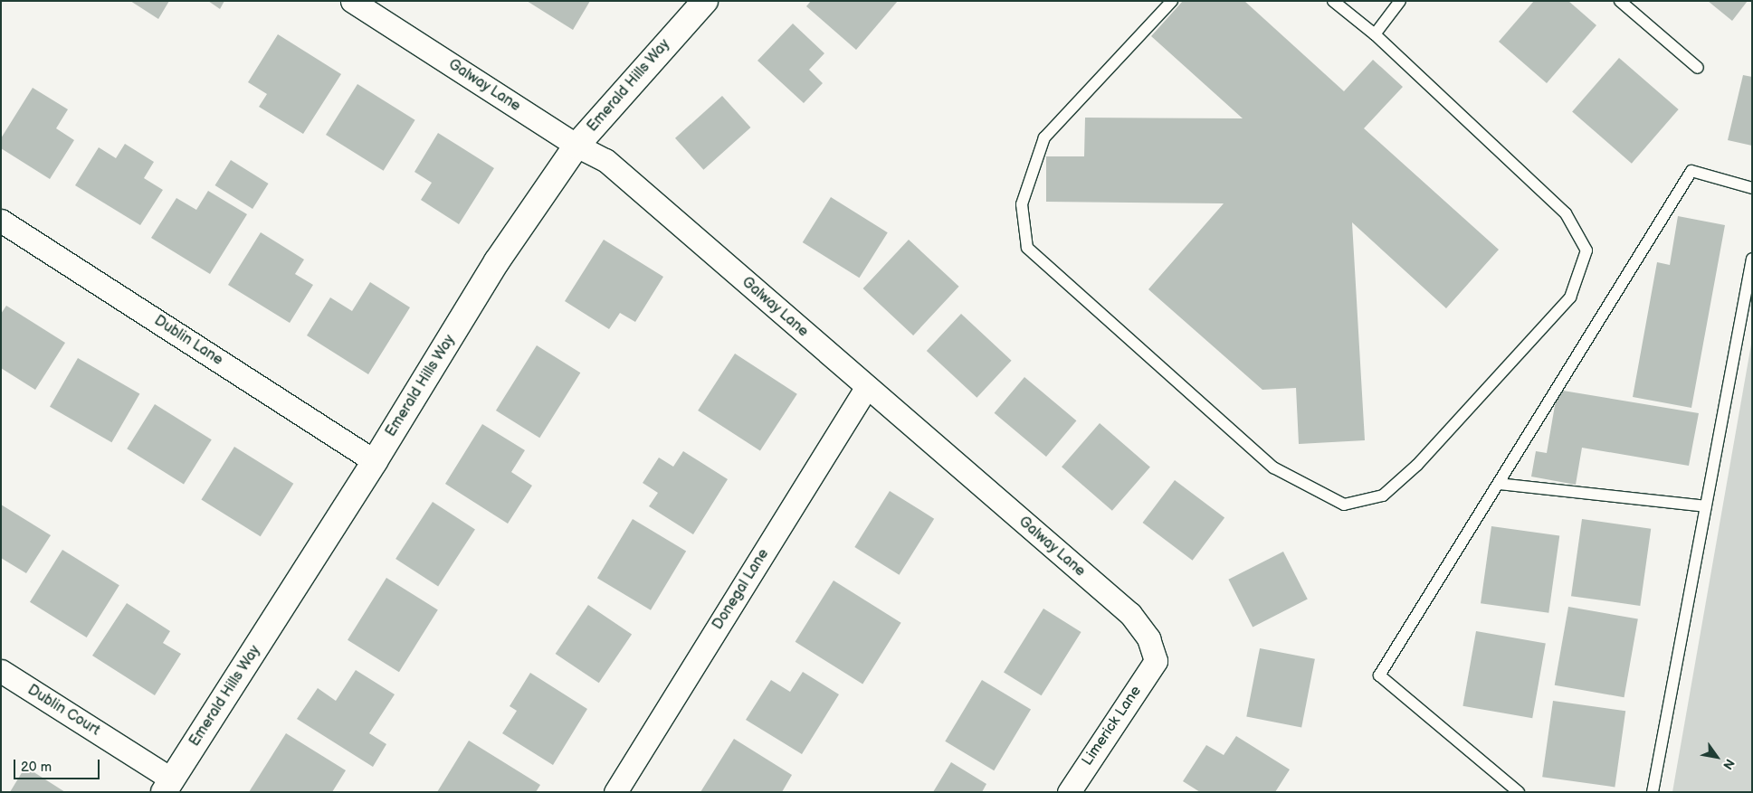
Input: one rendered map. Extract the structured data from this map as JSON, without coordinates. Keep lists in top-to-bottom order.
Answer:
{
  "streets": {
    "street": [
      "Galway Lane",
      "Emerald Hills Way",
      "Dublin Lane",
      "Donegal Lane",
      "Dublin Court",
      "Limerick Lane"
    ]
  },
  "crossings": [
    ["Galway Lane", "Emerald Hills Way"],
    ["Galway Lane", "Donegal Lane"],
    ["Galway Lane", "Limerick Lane"],
    ["Emerald Hills Way", "Dublin Lane"],
    ["Emerald Hills Way", "Dublin Court"]
  ],
  "scale_bar": "20 m",
  "north": "bottom right"
}
